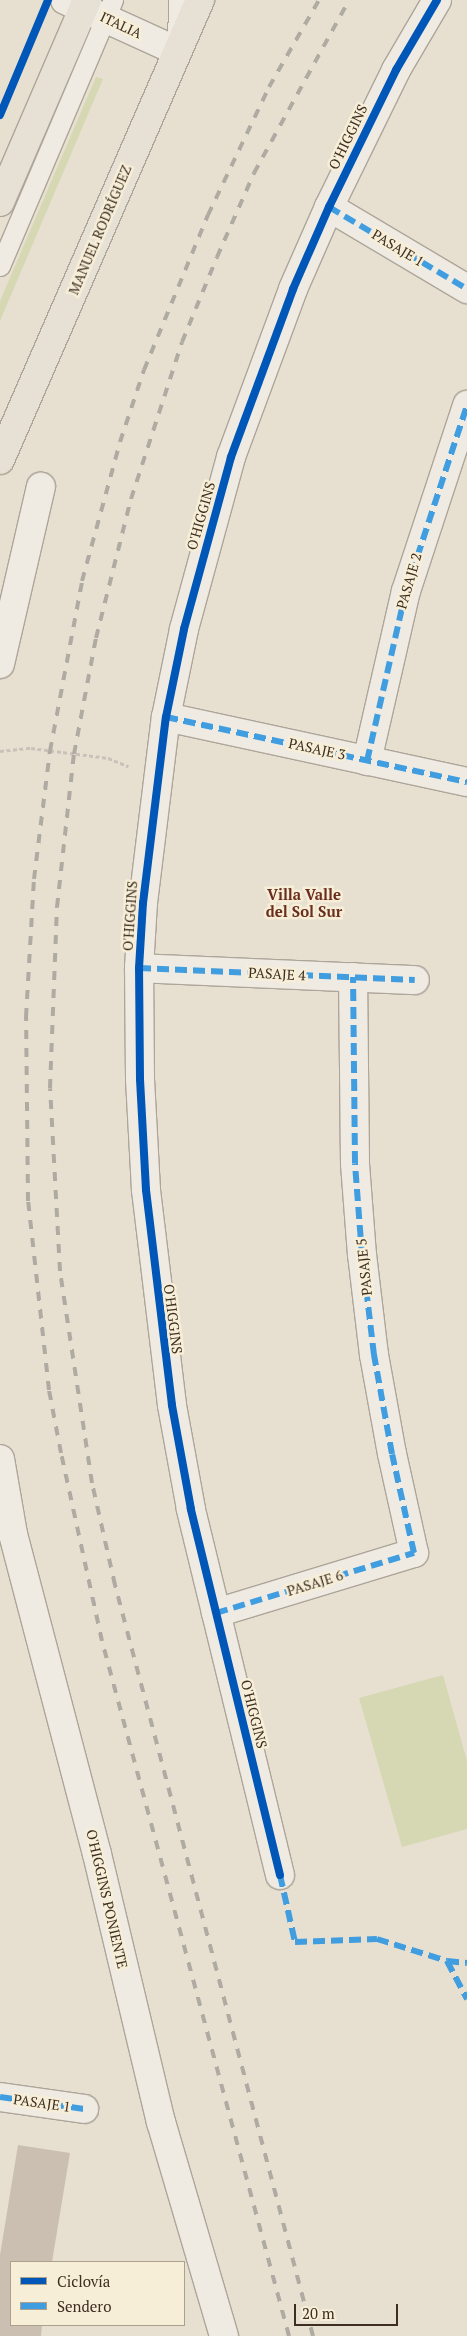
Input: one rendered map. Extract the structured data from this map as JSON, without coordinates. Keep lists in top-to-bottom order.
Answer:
{
  "streets": {
    "main road": ["MANUEL RODRÍGUEZ"],
    "street": [
      "ITALIA",
      "O'HIGGINS",
      "PASAJE 1",
      "PASAJE 2",
      "PASAJE 3",
      "PASAJE 4",
      "PASAJE 5",
      "PASAJE 6",
      "O'HIGGINS PONIENTE"
    ]
  },
  "crossings": [
    ["ITALIA", "MANUEL RODRÍGUEZ"],
    ["O'HIGGINS", "PASAJE 1"],
    ["O'HIGGINS", "PASAJE 3"],
    ["O'HIGGINS", "PASAJE 4"],
    ["O'HIGGINS", "PASAJE 6"],
    ["PASAJE 2", "PASAJE 3"],
    ["PASAJE 4", "PASAJE 5"],
    ["PASAJE 5", "PASAJE 6"]
  ],
  "districts": ["Villa Valle del Sol Sur"],
  "legend": ["Ciclovía", "Sendero"],
  "scale_bar": "20 m"
}
